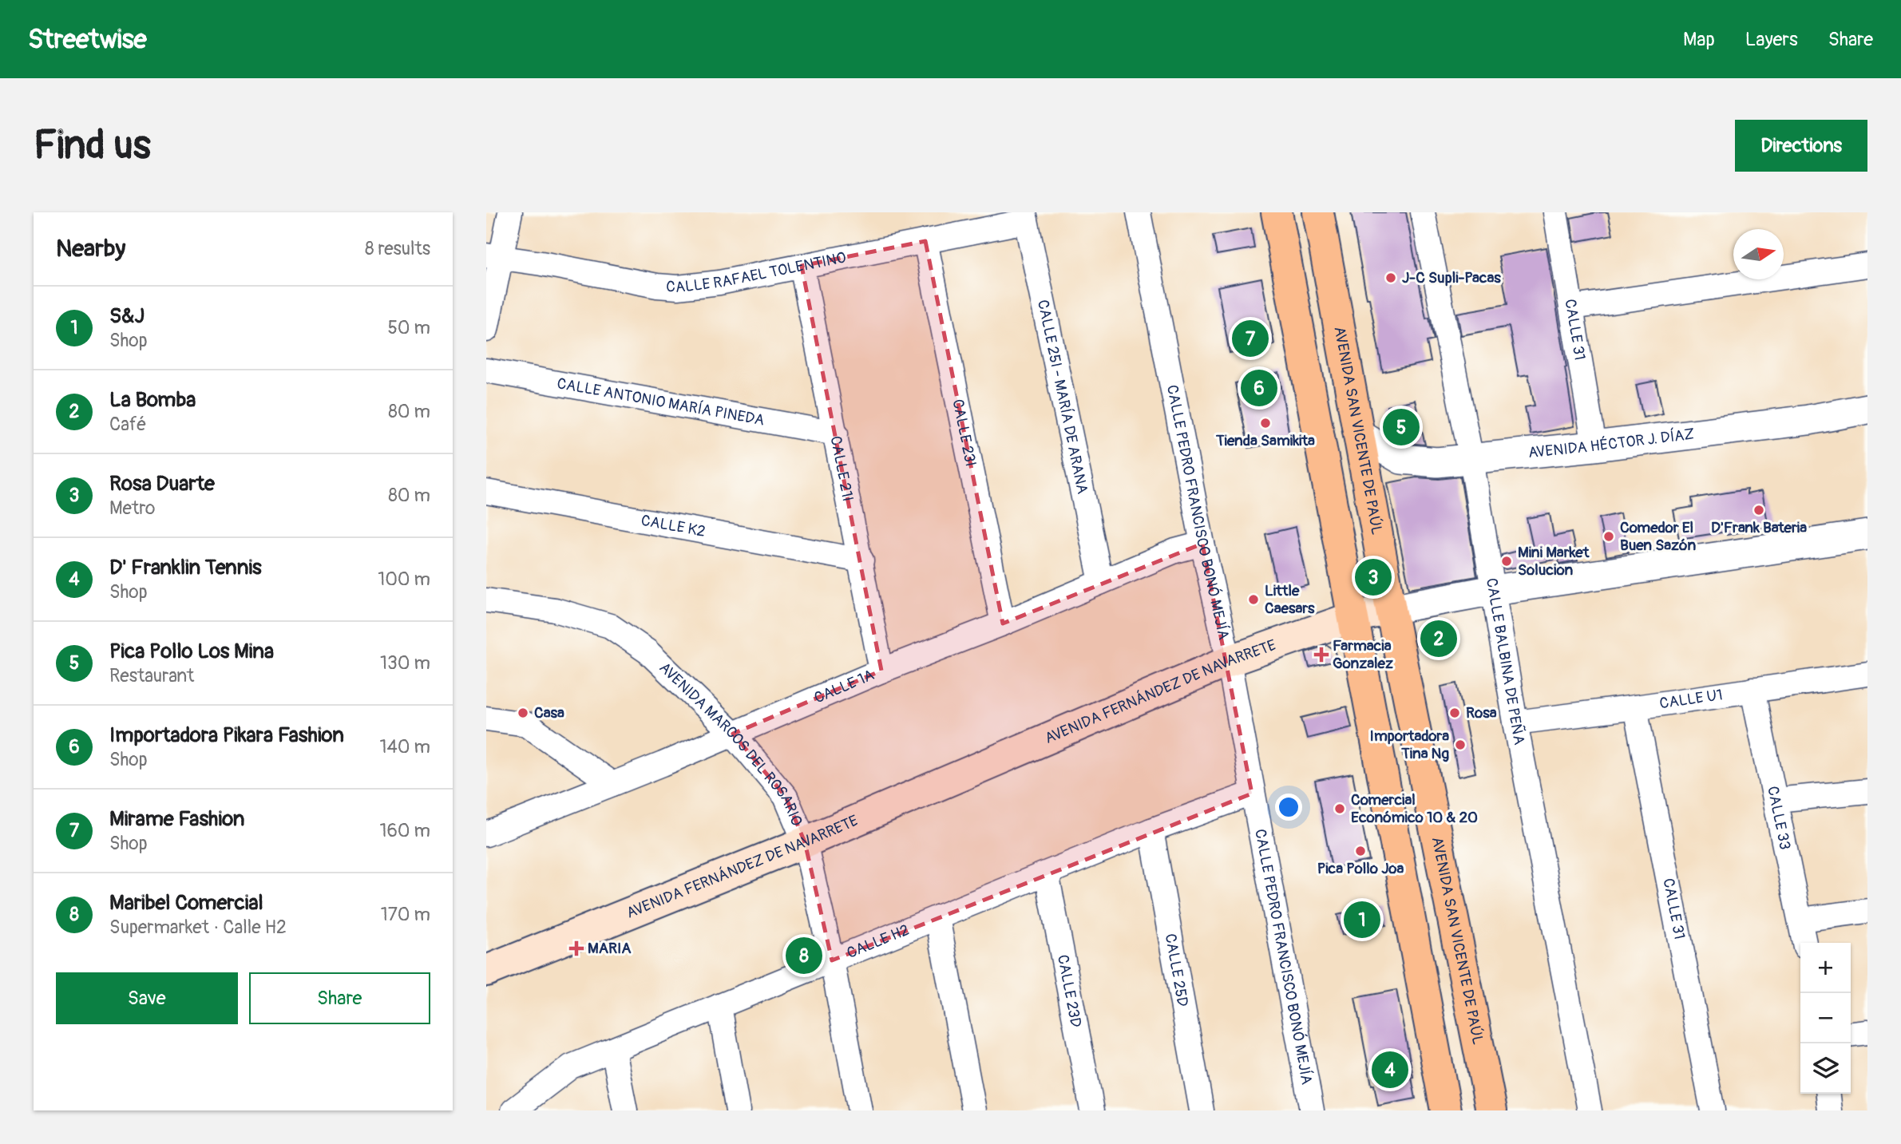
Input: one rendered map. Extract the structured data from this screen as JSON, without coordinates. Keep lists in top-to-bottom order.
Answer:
{
  "streets": {
    "main road": ["AVENIDA SAN VICENTE DE PAÚL", "AVENIDA FERNÁNDEZ DE NAVARRETE"],
    "street": [
      "CALLE RAFAEL TOLENTINO",
      "CALLE 31",
      "CALLE 25I - MARÍA DE ARANA",
      "CALLE ANTONIO MARÍA PINEDA",
      "CALLE 23I",
      "AVENIDA HÉCTOR J. DÍAZ",
      "CALLE 21I",
      "CALLE PEDRO FRANCISCO BONÓ MEJÍA",
      "CALLE K2",
      "CALLE BALBINA DE PEÑA",
      "CALLE 1A",
      "CALLE U1",
      "AVENIDA MARCOS DEL ROSARIO",
      "CALLE 33",
      "CALLE H2",
      "CALLE 25D",
      "CALLE 23D"
    ]
  },
  "crossings": [
    ["CALLE RAFAEL TOLENTINO", "CALLE 25I - MARÍA DE ARANA"],
    ["CALLE RAFAEL TOLENTINO", "CALLE 23I"],
    ["CALLE RAFAEL TOLENTINO", "CALLE 21I"],
    ["CALLE 31", "AVENIDA HÉCTOR J. DÍAZ"],
    ["CALLE 31", "CALLE U1"],
    ["CALLE 25I - MARÍA DE ARANA", "CALLE 1A"],
    ["CALLE ANTONIO MARÍA PINEDA", "CALLE 21I"],
    ["AVENIDA SAN VICENTE DE PAÚL", "AVENIDA HÉCTOR J. DÍAZ"],
    ["AVENIDA SAN VICENTE DE PAÚL", "AVENIDA FERNÁNDEZ DE NAVARRETE"],
    ["CALLE 23I", "CALLE 1A"],
    ["AVENIDA HÉCTOR J. DÍAZ", "CALLE BALBINA DE PEÑA"],
    ["CALLE 21I", "CALLE K2"],
    ["CALLE 21I", "CALLE 1A"],
    ["CALLE PEDRO FRANCISCO BONÓ MEJÍA", "CALLE 1A"],
    ["CALLE PEDRO FRANCISCO BONÓ MEJÍA", "AVENIDA FERNÁNDEZ DE NAVARRETE"],
    ["CALLE PEDRO FRANCISCO BONÓ MEJÍA", "CALLE H2"],
    ["CALLE BALBINA DE PEÑA", "AVENIDA FERNÁNDEZ DE NAVARRETE"],
    ["CALLE BALBINA DE PEÑA", "CALLE U1"],
    ["CALLE 1A", "AVENIDA MARCOS DEL ROSARIO"],
    ["AVENIDA FERNÁNDEZ DE NAVARRETE", "AVENIDA MARCOS DEL ROSARIO"],
    ["CALLE U1", "CALLE 33"],
    ["AVENIDA MARCOS DEL ROSARIO", "CALLE H2"],
    ["CALLE H2", "CALLE 25D"],
    ["CALLE H2", "CALLE 23D"]
  ],
  "places": {
    "other": [
      "J-C Supli-Pacas",
      "Tienda Samikita",
      "D'Frank Bateria",
      "Comedor El Buen Sazón",
      "Mini Market Solucion",
      "Little Caesars",
      "Casa",
      "Rosa",
      "Importadora Tina Ng",
      "Comercial Económico 10 & 20",
      "Pica Pollo Joa"
    ],
    "health": ["Farmacia Gonzalez", "MARIA"]
  },
  "north": "right",
  "page": {
    "header": "Streetwise",
    "nav": ["Map", "Layers", "Share"],
    "buttons": [
      "Directions",
      ["Save", "Share"]
    ],
    "title": "Find us",
    "heading": ["Nearby", "8 results"],
    "list": [
      {
        "mark": "1",
        "name": "S&J",
        "note": "Shop",
        "value": "50 m"
      },
      {
        "mark": "2",
        "name": "La Bomba",
        "note": "Café",
        "value": "80 m"
      },
      {
        "mark": "3",
        "name": "Rosa Duarte",
        "note": "Metro",
        "value": "80 m"
      },
      {
        "mark": "4",
        "name": "D' Franklin Tennis",
        "note": "Shop",
        "value": "100 m"
      },
      {
        "mark": "5",
        "name": "Pica Pollo Los Mina",
        "note": "Restaurant",
        "value": "130 m"
      },
      {
        "mark": "6",
        "name": "Importadora Pikara Fashion",
        "note": "Shop",
        "value": "140 m"
      },
      {
        "mark": "7",
        "name": "Mirame Fashion",
        "note": "Shop",
        "value": "160 m"
      },
      {
        "mark": "8",
        "name": "Maribel Comercial",
        "note": "Supermarket · Calle H2",
        "value": "170 m"
      }
    ],
    "pins": [
      "7",
      "6",
      "5",
      "3",
      "2",
      "1",
      "8",
      "4"
    ],
    "map_buttons": ["+", "−"]
  }
}
